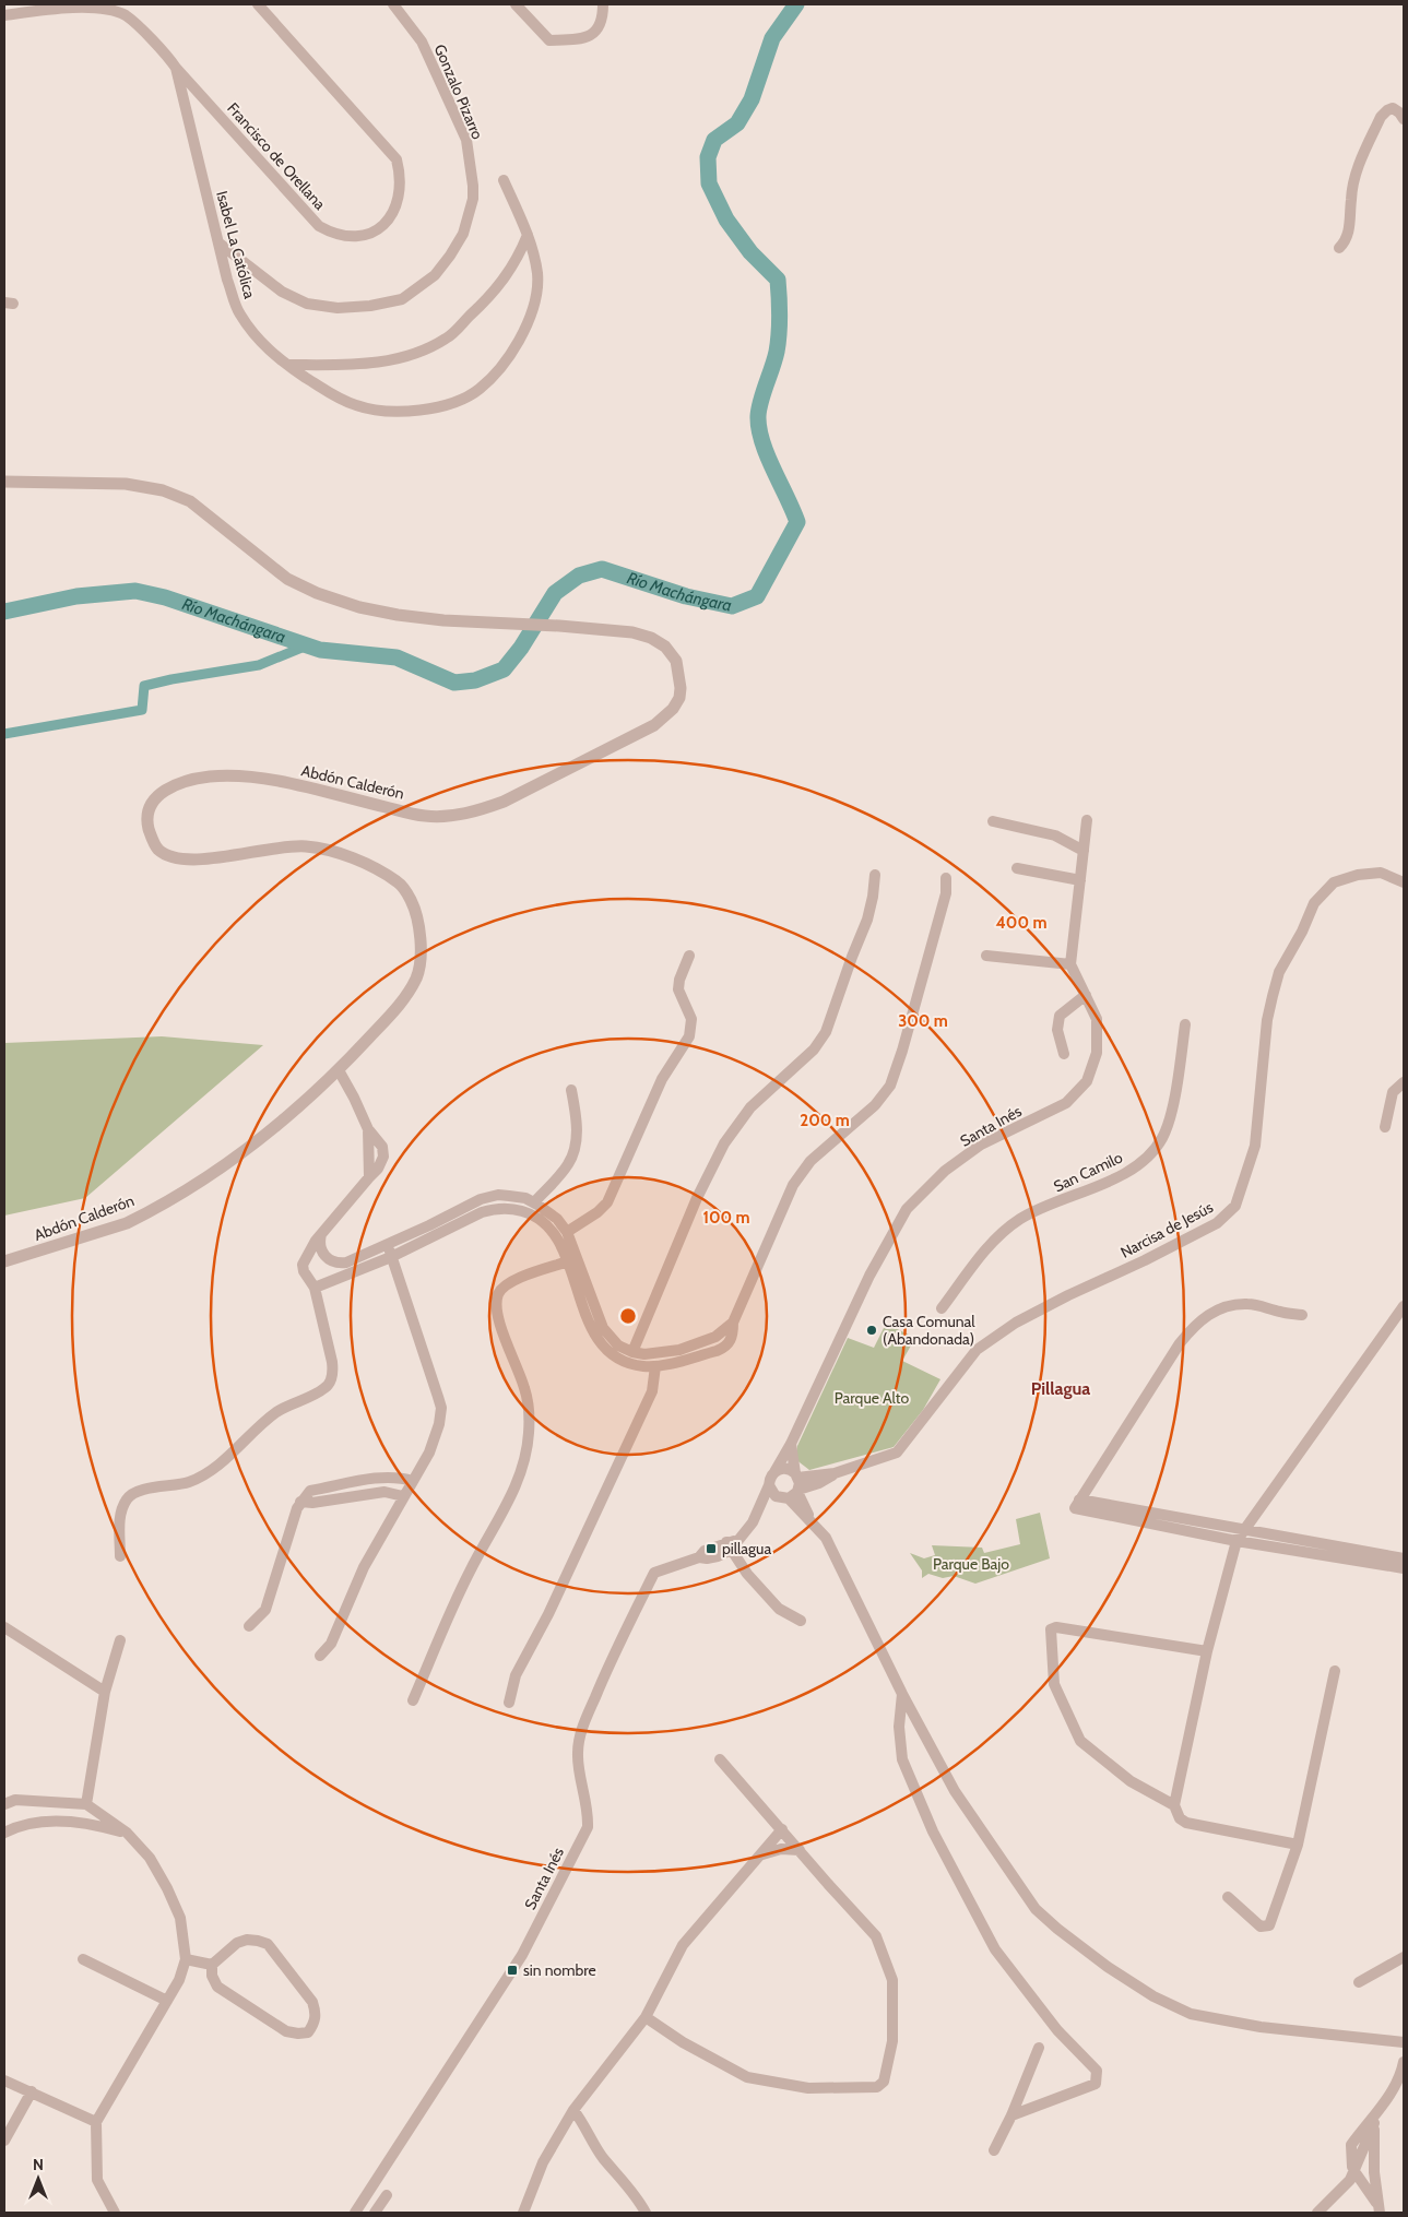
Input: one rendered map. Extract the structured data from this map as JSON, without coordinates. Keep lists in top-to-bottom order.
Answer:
{
  "streets": {
    "street": [
      "Gonzalo Pizarro",
      "Francisco de Orellana",
      "Isabel La Católica",
      "Abdón Calderón",
      "Santa Inés",
      "San Camilo",
      "Narcisa de Jesús"
    ]
  },
  "crossings": [
    ["Gonzalo Pizarro", "Isabel La Católica"],
    ["Francisco de Orellana", "Isabel La Católica"],
    ["Santa Inés", "Narcisa de Jesús"]
  ],
  "districts": ["Pillagua"],
  "water": ["Río Machángara"],
  "parks": ["Parque Alto", "Parque Bajo"],
  "places": {
    "other": ["Casa Comunal (Abandonada)"],
    "transit": ["pillagua", "sin nombre"]
  },
  "north": "top",
  "rings": [
    "400 m",
    "300 m",
    "200 m",
    "100 m"
  ]
}
